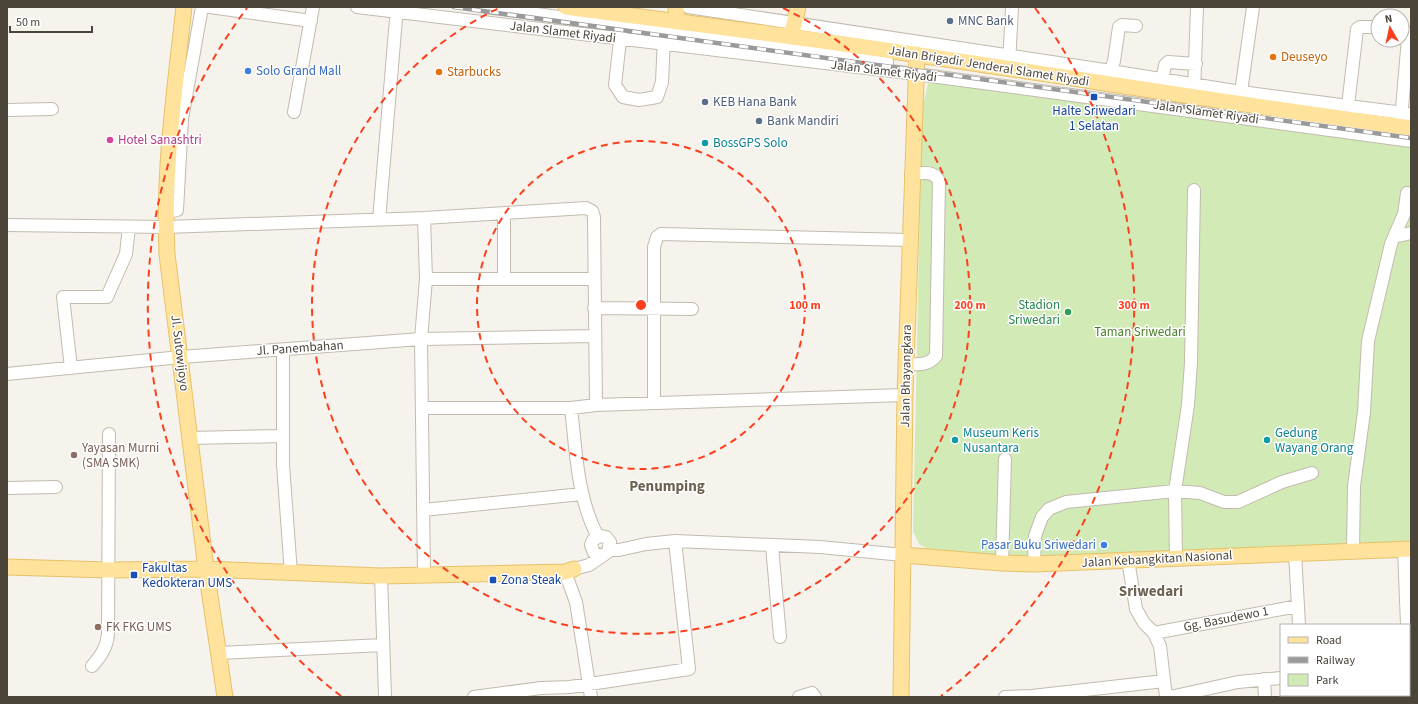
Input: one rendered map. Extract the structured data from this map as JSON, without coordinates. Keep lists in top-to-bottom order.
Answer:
{
  "streets": {
    "main road": [
      "Jalan Brigadir Jenderal Slamet Riyadi",
      "Jl. Sutowijoyo",
      "Jalan Bhayangkara",
      "Jalan Kebangkitan Nasional"
    ],
    "street": ["Jalan Slamet Riyadi", "Jl. Panembahan", "Gg. Basudewo 1"]
  },
  "crossings": [
    ["Jalan Slamet Riyadi", "Jalan Brigadir Jenderal Slamet Riyadi"],
    ["Jalan Slamet Riyadi", "Jalan Bhayangkara"],
    ["Jalan Brigadir Jenderal Slamet Riyadi", "Jalan Bhayangkara"],
    ["Jl. Panembahan", "Jl. Sutowijoyo"],
    ["Jalan Bhayangkara", "Jalan Kebangkitan Nasional"]
  ],
  "districts": ["Penumping", "Sriwedari"],
  "parks": ["Taman Sriwedari"],
  "places": {
    "other": [
      "MNC Bank",
      "Deuseyo",
      "Solo Grand Mall",
      "Starbucks",
      "KEB Hana Bank",
      "Bank Mandiri",
      "Hotel Sanashtri",
      "BossGPS Solo",
      "Stadion Sriwedari",
      "Museum Keris Nusantara",
      "Gedung Wayang Orang",
      "Yayasan Murni (SMA SMK)",
      "Pasar Buku Sriwedari",
      "FK FKG UMS"
    ],
    "transit": ["Halte Sriwedari 1 Selatan", "Fakultas Kedokteran UMS", "Zona Steak"]
  },
  "legend": ["Road", "Railway", "Park"],
  "scale_bar": "50 m",
  "north": "top",
  "rings": ["100 m", "200 m", "300 m"]
}
